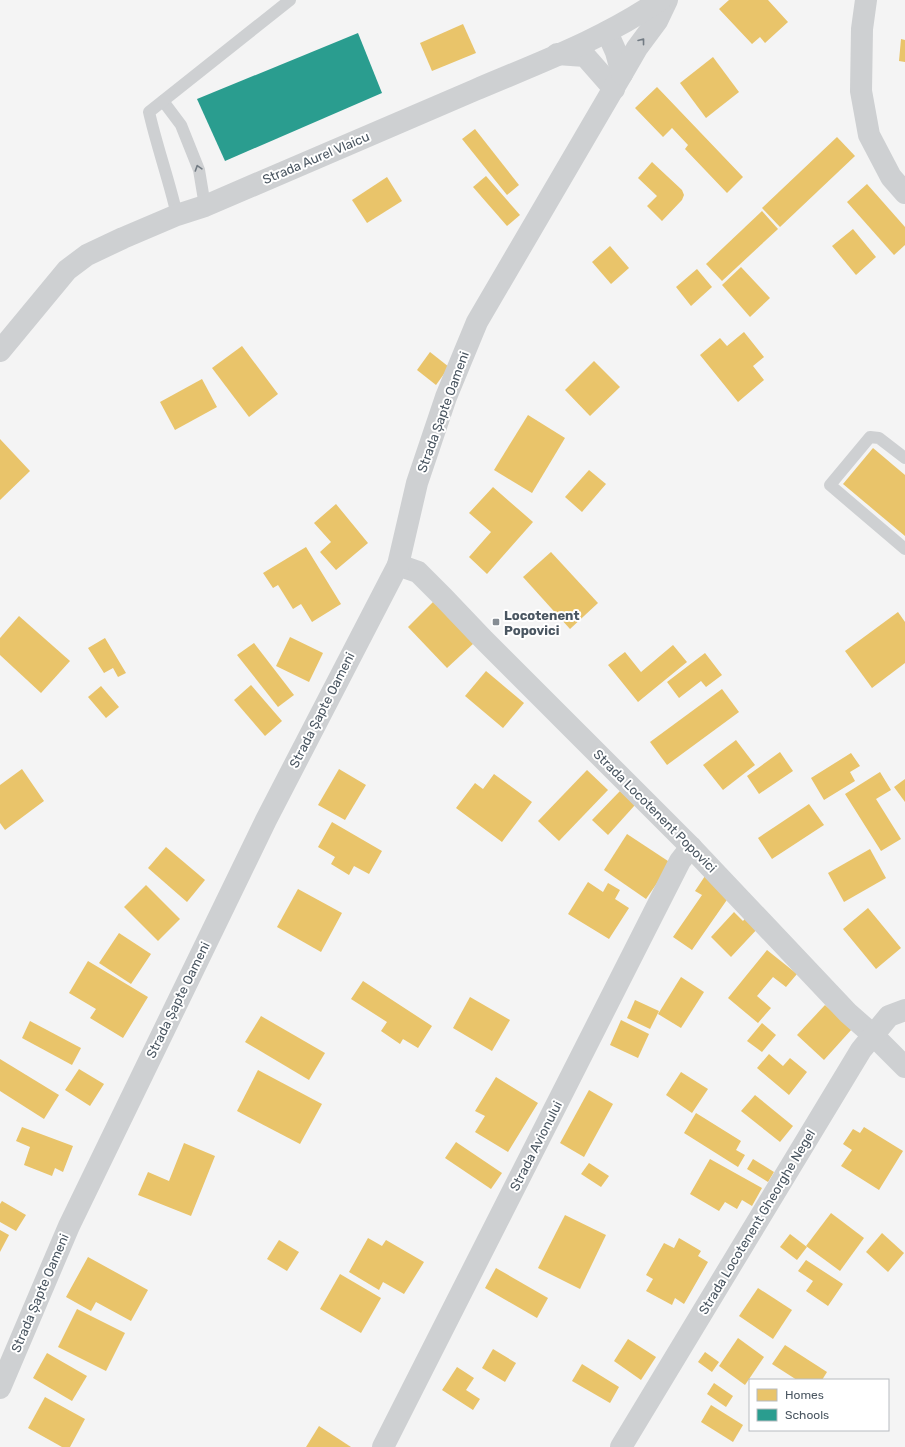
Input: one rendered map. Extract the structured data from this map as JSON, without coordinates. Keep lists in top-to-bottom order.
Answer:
{
  "streets": {
    "street": [
      "Strada Aurel Vlaicu",
      "Strada Șapte Oameni",
      "Strada Locotenent Popovici",
      "Strada Avionului",
      "Strada Locotenent Gheorghe Negel"
    ]
  },
  "crossings": [
    ["Strada Șapte Oameni", "Strada Locotenent Popovici"],
    ["Strada Locotenent Popovici", "Strada Avionului"],
    ["Strada Locotenent Popovici", "Strada Locotenent Gheorghe Negel"]
  ],
  "places": {
    "transit": ["Locotenent Popovici"]
  },
  "legend": ["Homes", "Schools"]
}
